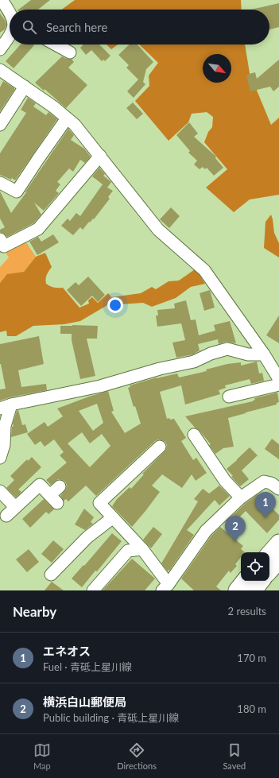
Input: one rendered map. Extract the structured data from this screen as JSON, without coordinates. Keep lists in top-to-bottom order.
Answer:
{
  "north": "bottom right",
  "page": {
    "search": "Search here",
    "pins": ["1", "2"],
    "heading": ["Nearby", "2 results"],
    "list": [
      {
        "mark": "1",
        "name": "エネオス",
        "note": "Fuel · 青砥上星川線",
        "value": "170 m"
      },
      {
        "mark": "2",
        "name": "横浜白山郵便局",
        "note": "Public building · 青砥上星川線",
        "value": "180 m"
      }
    ],
    "nav": ["Map", "Directions", "Saved"]
  }
}
